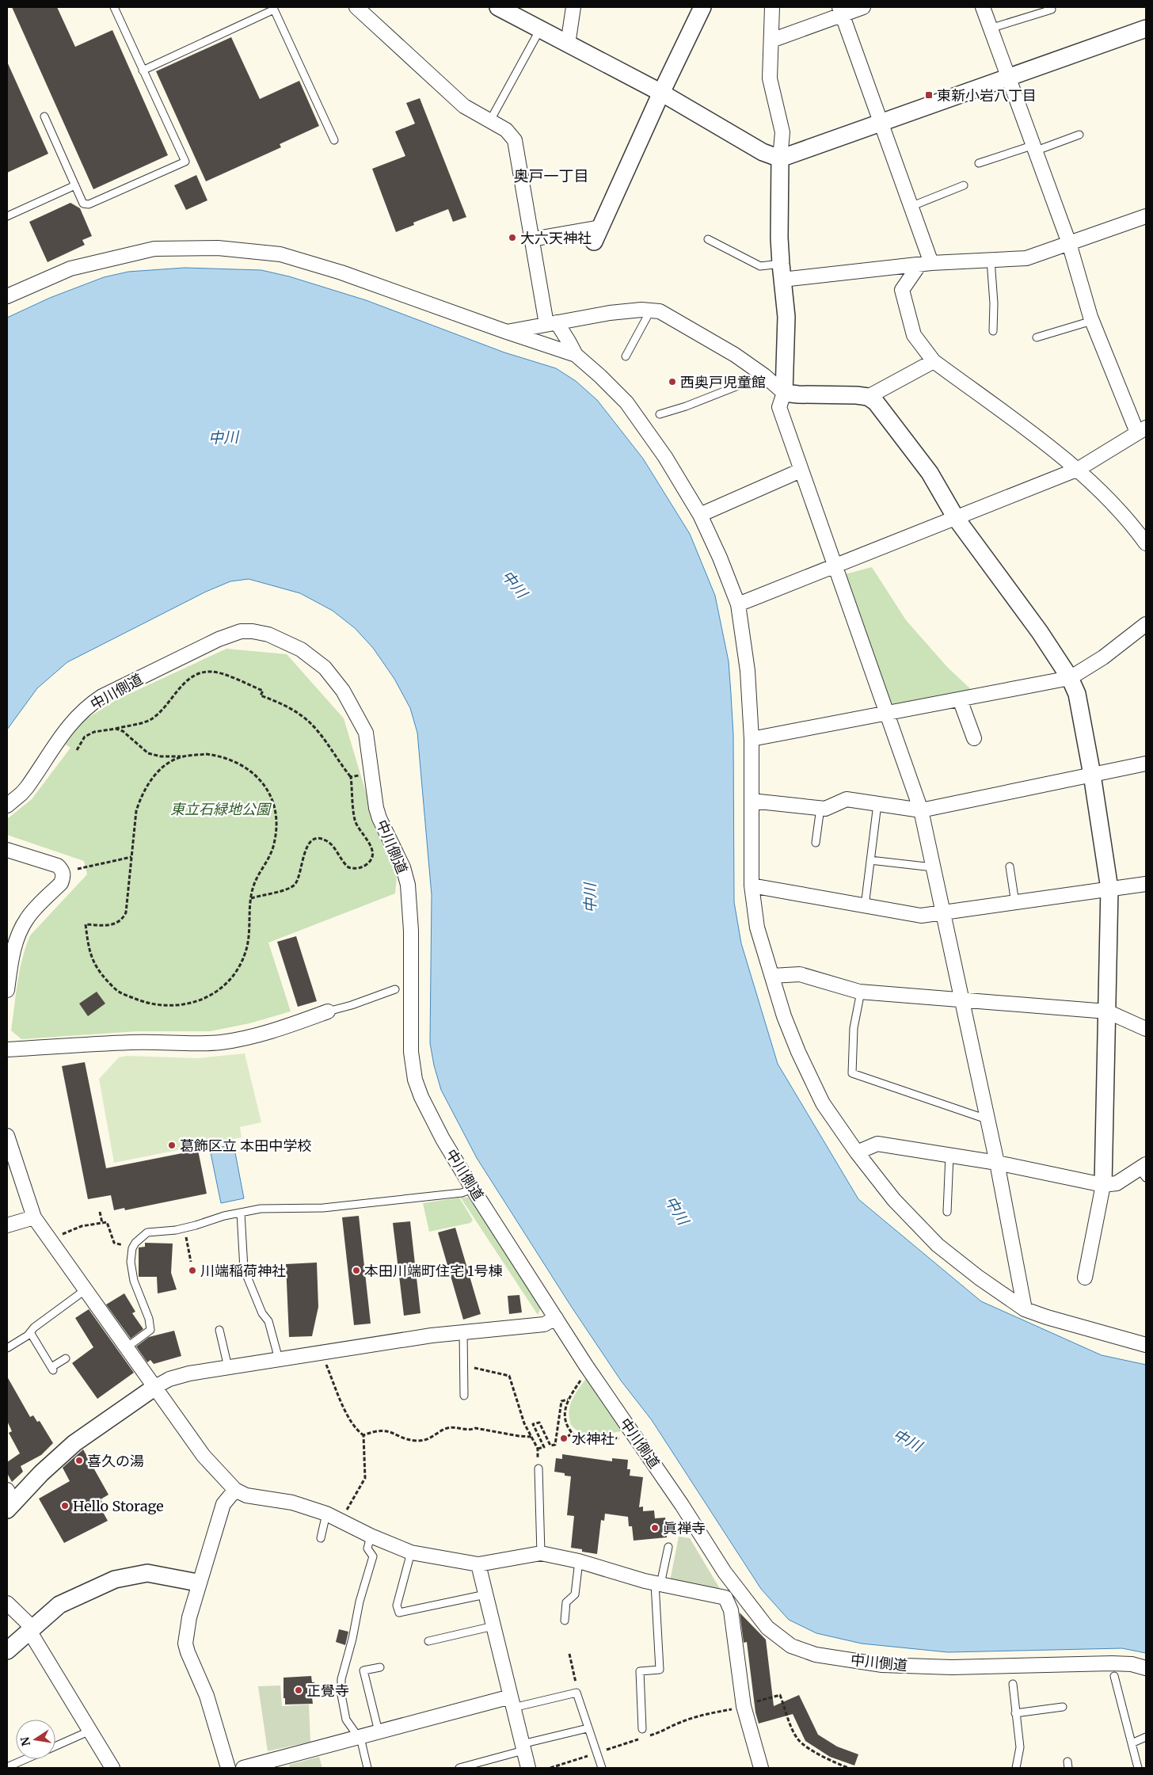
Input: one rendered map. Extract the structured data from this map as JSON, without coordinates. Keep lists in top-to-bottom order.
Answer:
{
  "streets": {
    "street": ["中川側道"]
  },
  "districts": ["奥戸一丁目"],
  "water": ["中川"],
  "parks": ["東立石緑地公園"],
  "places": {
    "transit": ["東新小岩八丁目"],
    "other": [
      "大六天神社",
      "西奥戸児童館",
      "葛飾区立 本田中学校",
      "川端稲荷神社",
      "本田川端町住宅 1号棟",
      "水神社",
      "喜久の湯",
      "Hello Storage",
      "眞禅寺",
      "正覺寺"
    ]
  },
  "north": "left"
}
